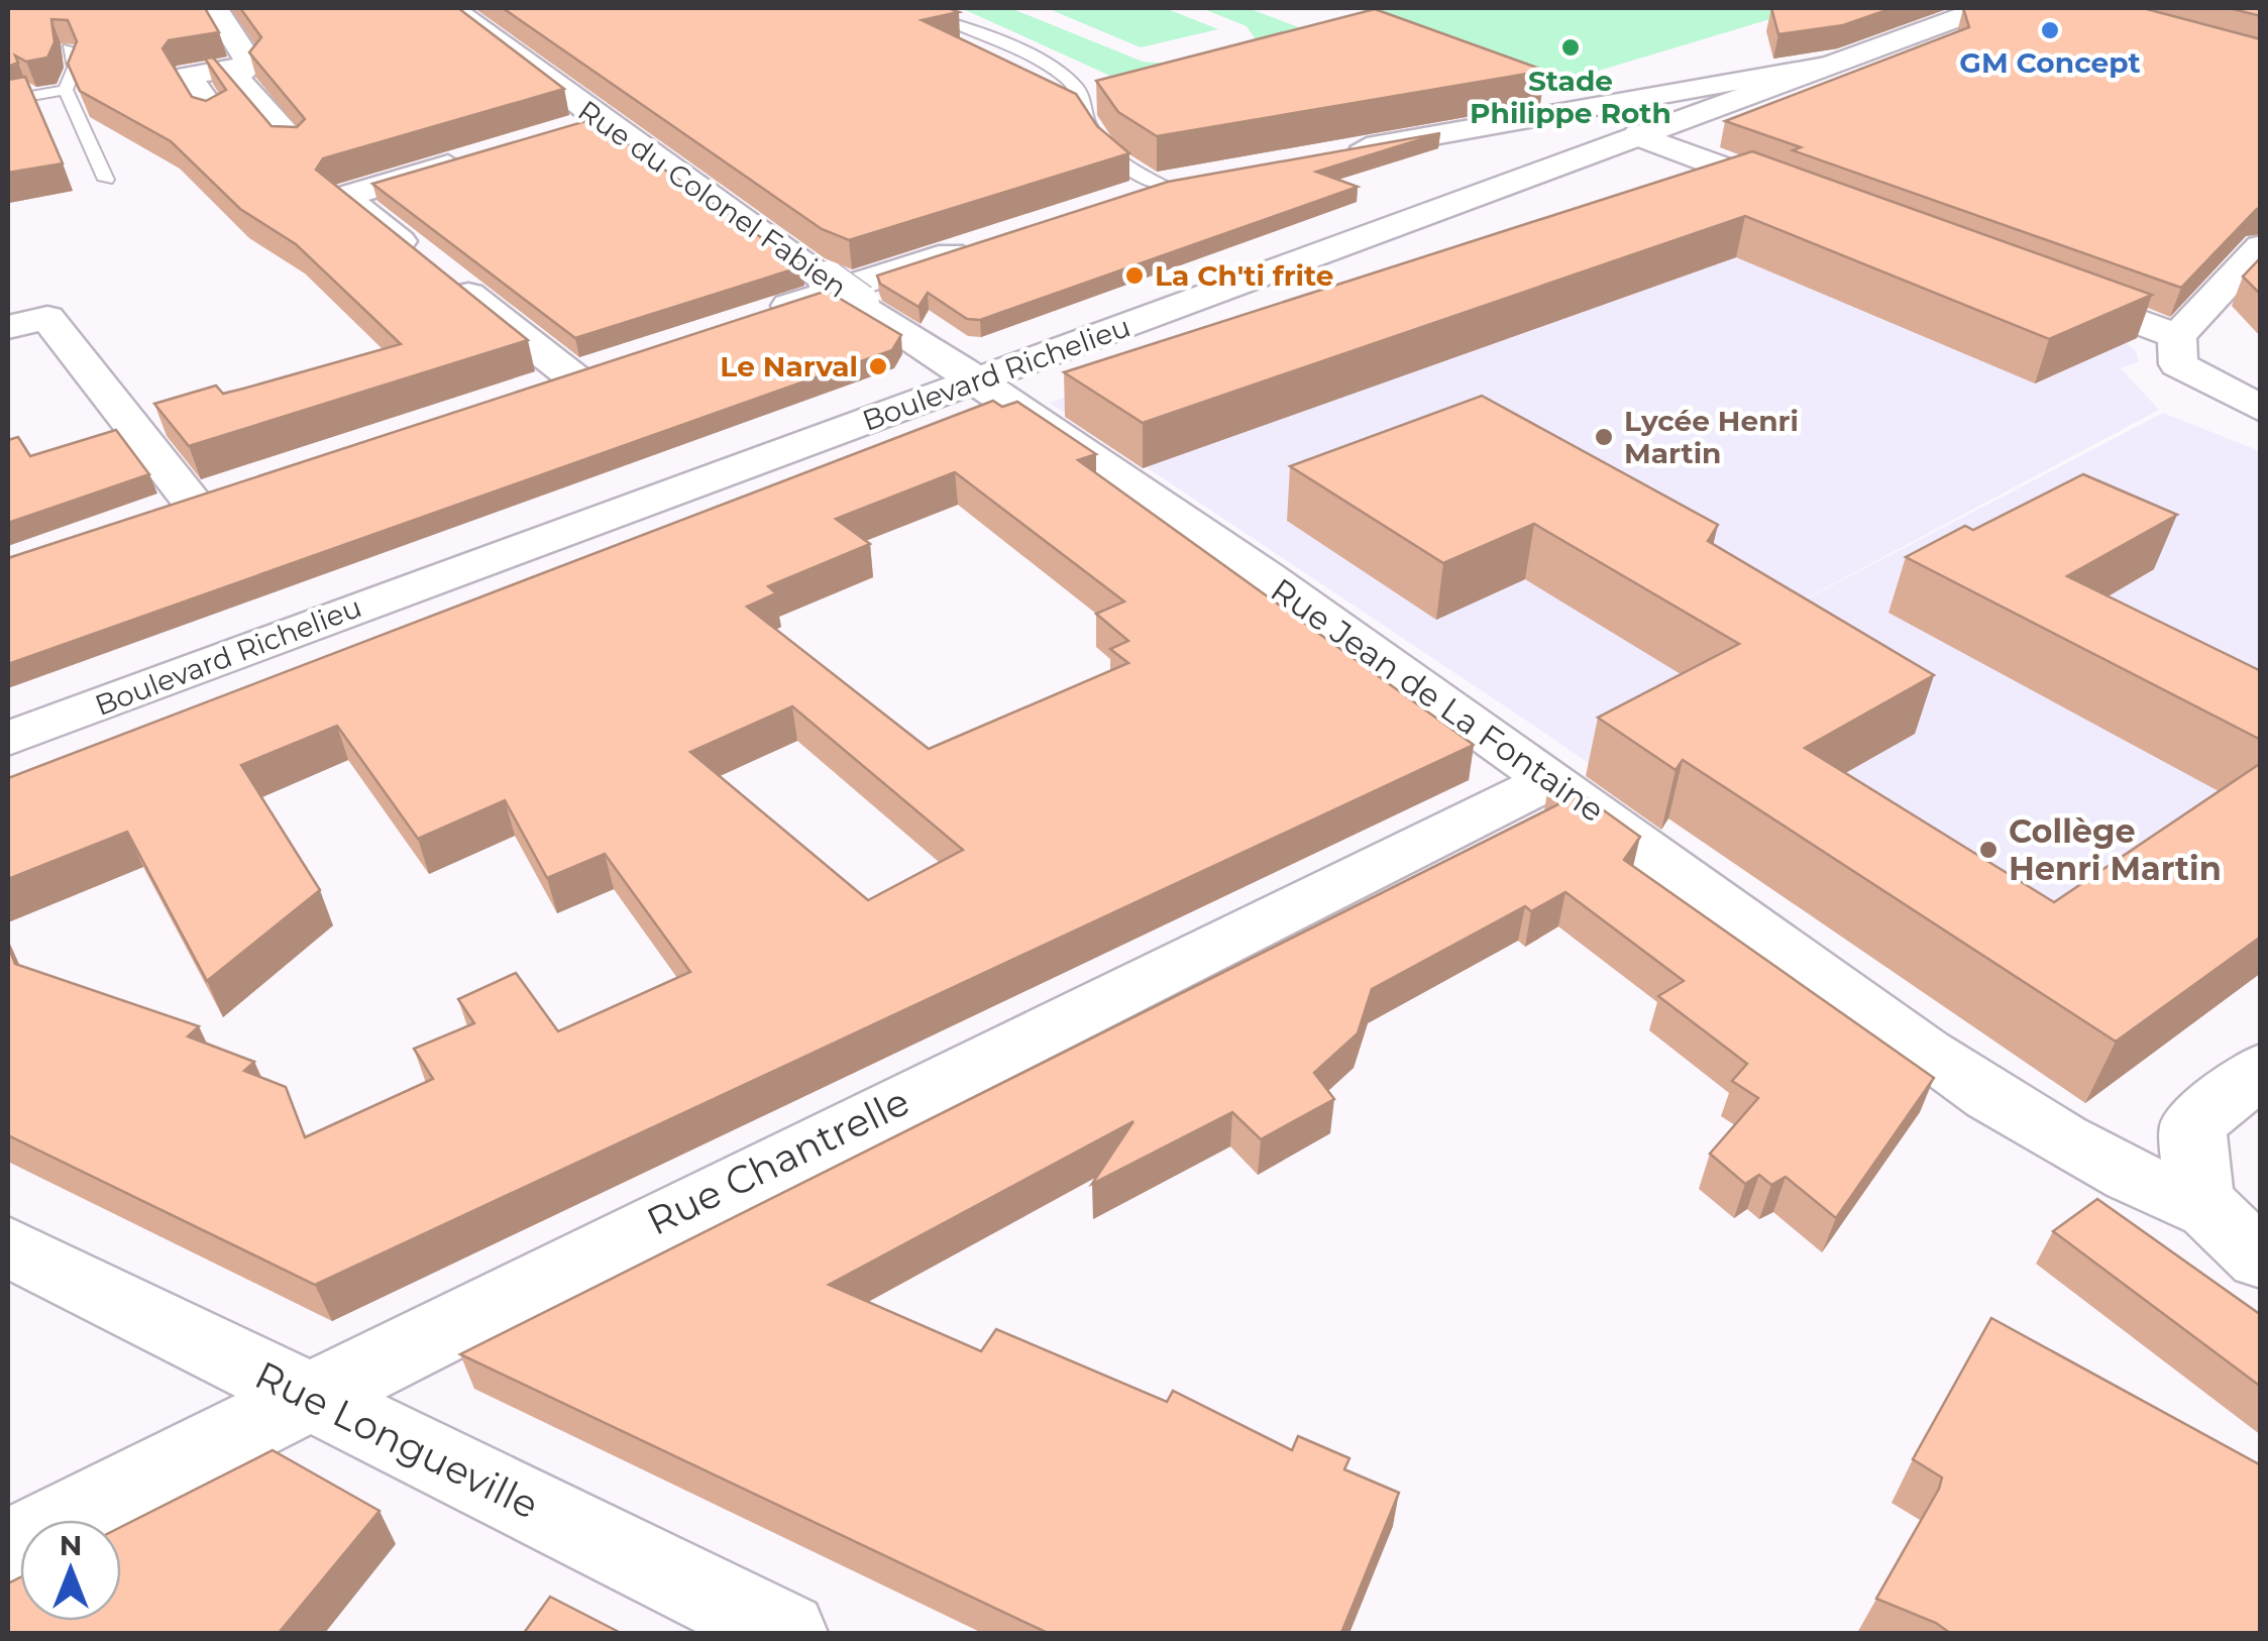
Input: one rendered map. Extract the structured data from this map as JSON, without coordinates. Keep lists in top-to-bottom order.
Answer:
{
  "streets": {
    "street": [
      "Rue du Colonel Fabien",
      "Boulevard Richelieu",
      "Rue Jean de La Fontaine",
      "Rue Chantrelle",
      "Rue Longueville"
    ]
  },
  "crossings": [
    ["Rue du Colonel Fabien", "Boulevard Richelieu"],
    ["Rue du Colonel Fabien", "Rue Jean de La Fontaine"],
    ["Boulevard Richelieu", "Rue Jean de La Fontaine"],
    ["Rue Jean de La Fontaine", "Rue Chantrelle"],
    ["Rue Chantrelle", "Rue Longueville"]
  ],
  "places": [
    "GM Concept",
    "Stade Philippe Roth",
    "La Ch'ti frite",
    "Le Narval",
    "Lycée Henri Martin",
    "Collège Henri Martin"
  ],
  "north": "top"
}
